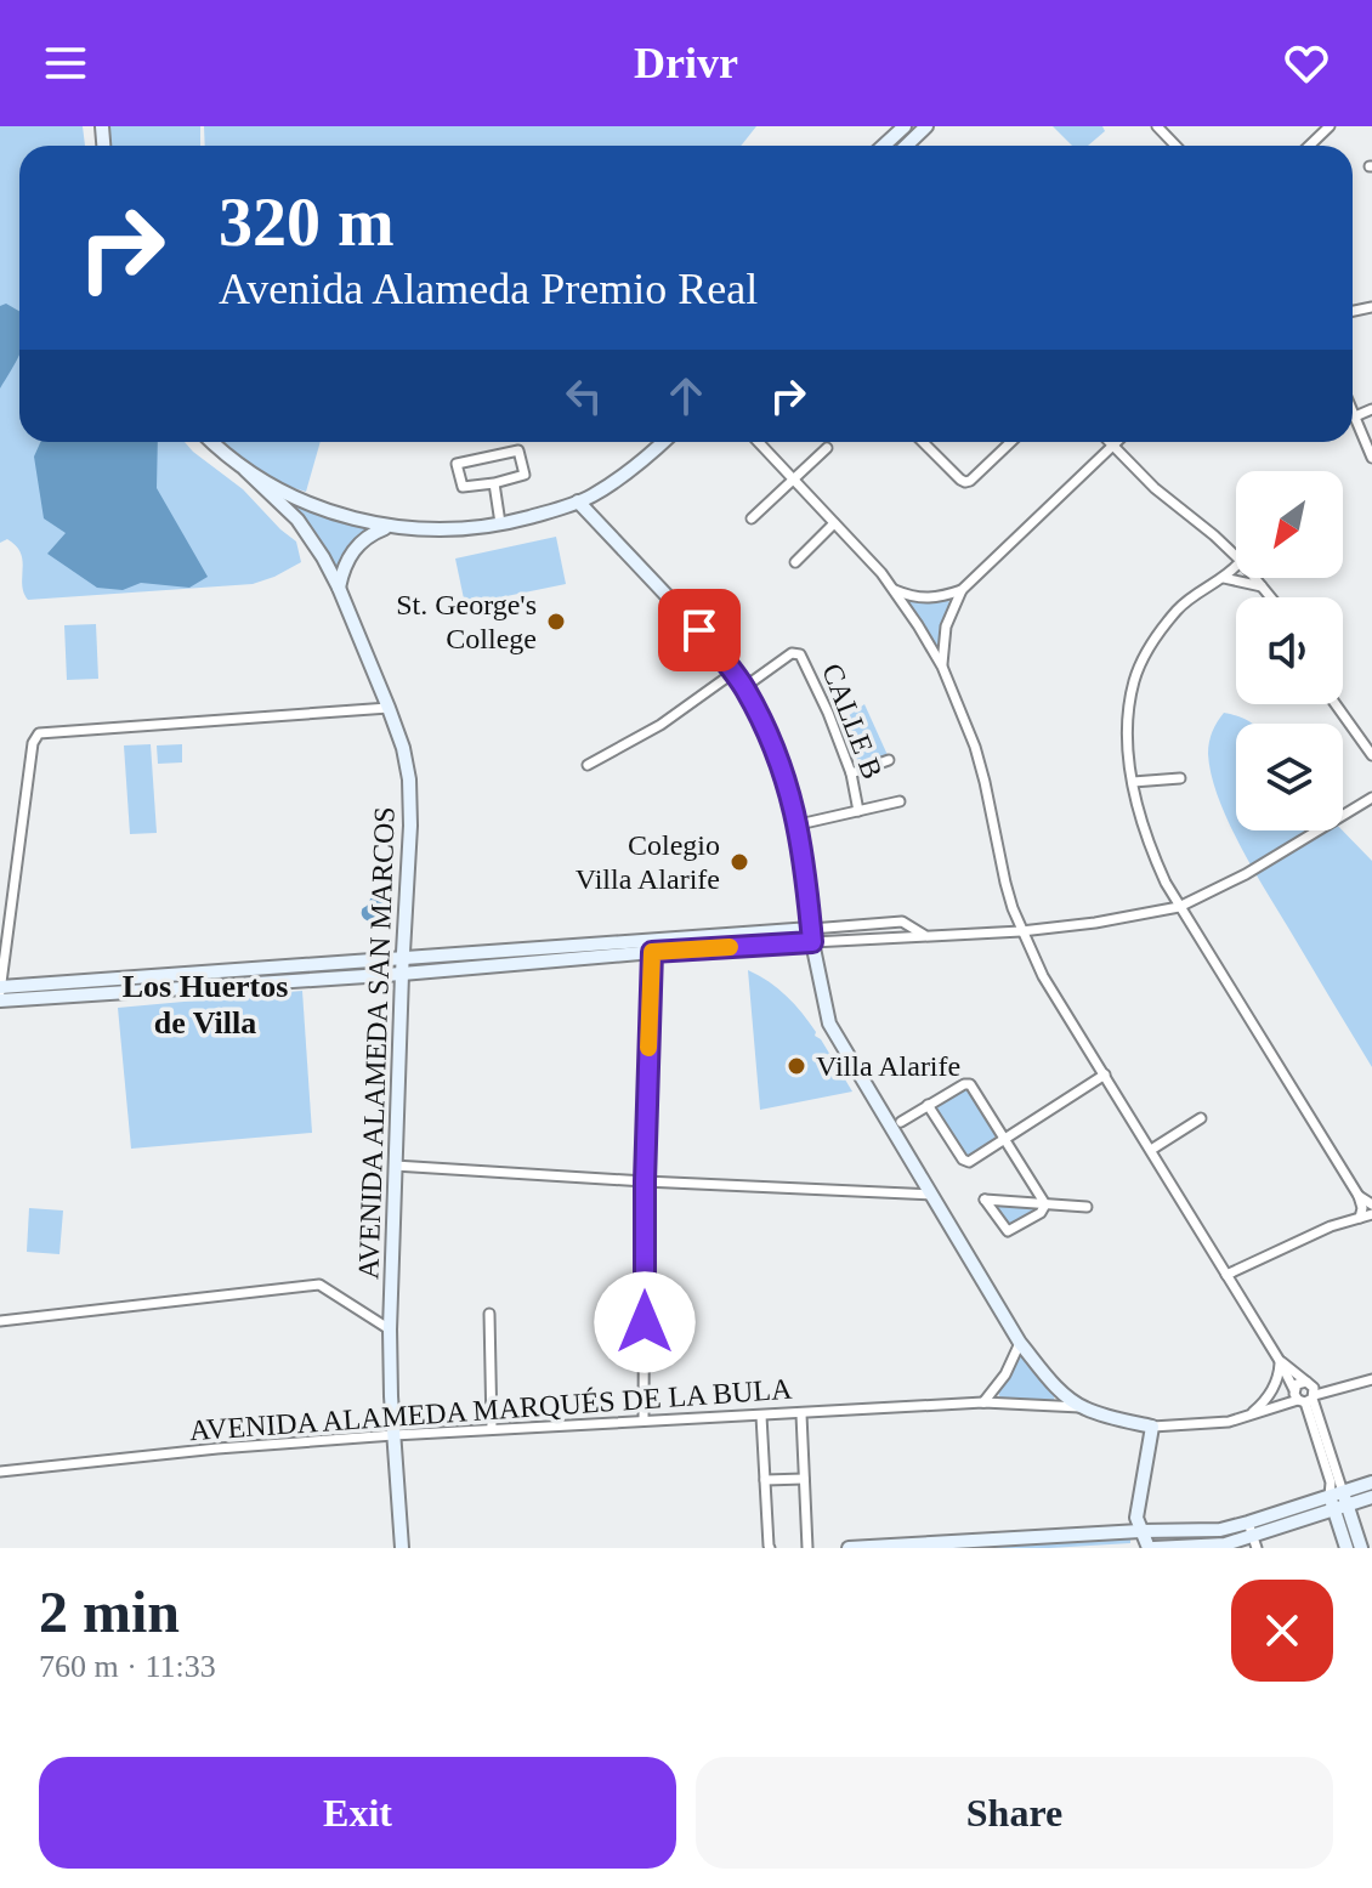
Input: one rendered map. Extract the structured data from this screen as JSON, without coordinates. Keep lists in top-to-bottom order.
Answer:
{
  "streets": {
    "street": ["CALLE B", "AVENIDA ALAMEDA SAN MARCOS", "AVENIDA ALAMEDA MARQUÉS DE LA BULA"]
  },
  "crossings": [
    ["AVENIDA ALAMEDA SAN MARCOS", "AVENIDA ALAMEDA MARQUÉS DE LA BULA"]
  ],
  "districts": ["Los Huertos de Villa"],
  "places": ["St. George's College", "Colegio Villa Alarife", "Villa Alarife"],
  "north": "bottom left",
  "page": {
    "header": "Drivr",
    "turn": ["320 m", "Avenida Alameda Premio Real"],
    "heading": ["2 min", "760 m · 11:33"],
    "buttons": ["Exit", "Share"]
  }
}
